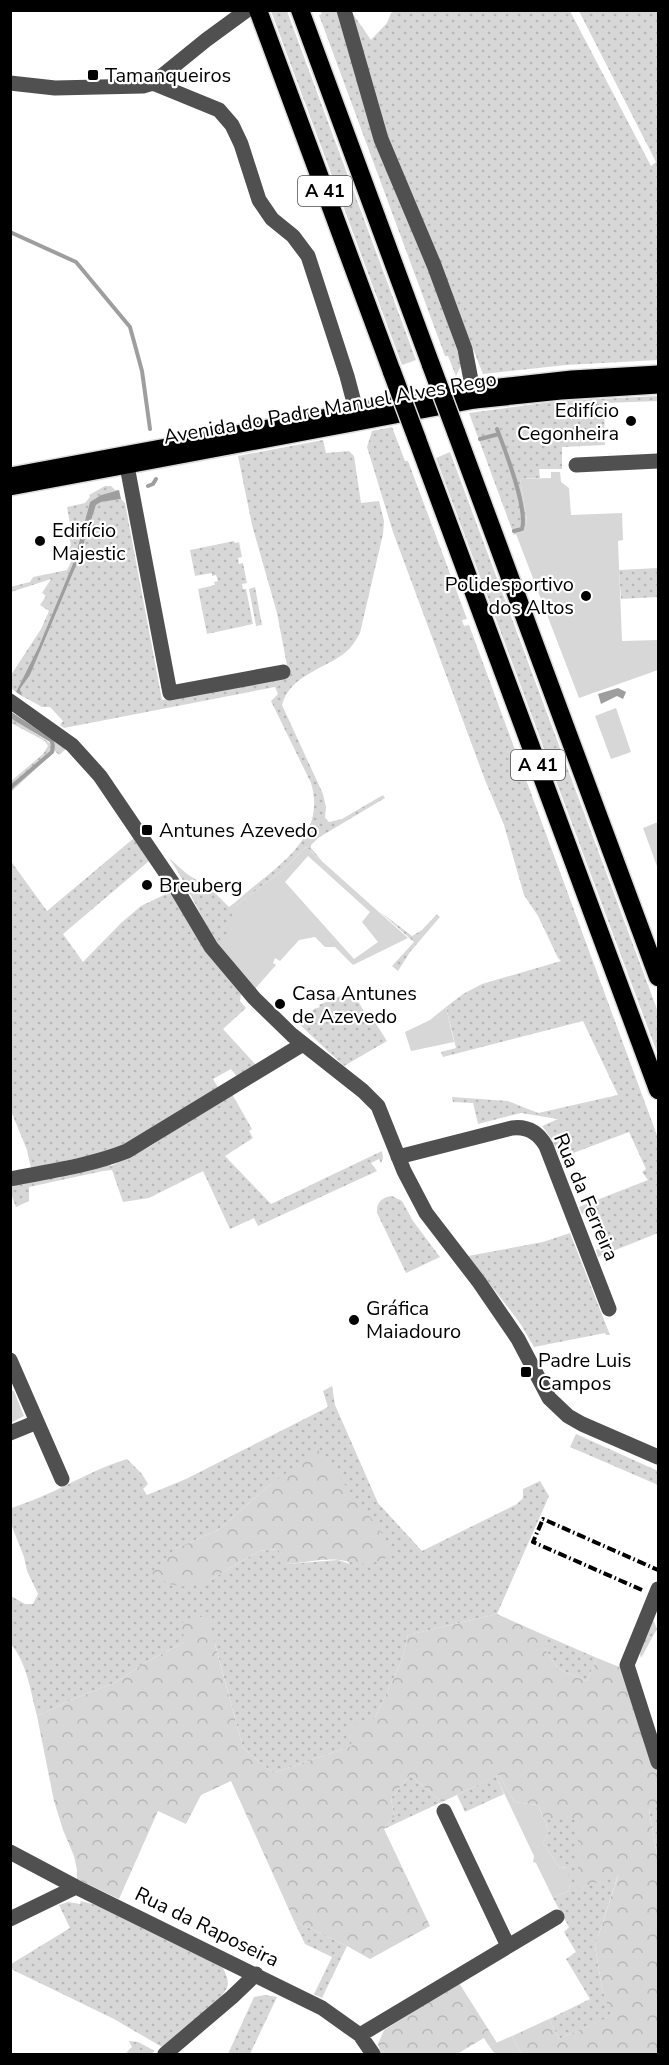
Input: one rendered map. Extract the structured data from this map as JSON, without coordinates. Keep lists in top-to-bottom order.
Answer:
{
  "streets": {
    "highway": ["A 41"],
    "main road": ["Avenida do Padre Manuel Alves Rego"],
    "street": ["Rua da Ferreira", "Rua da Raposeira"]
  },
  "places": {
    "transit": ["Tamanqueiros", "Antunes Azevedo", "Padre Luis Campos"],
    "other": [
      "Edifício Cegonheira",
      "Edifício Majestic",
      "Polidesportivo dos Altos",
      "Breuberg",
      "Casa Antunes de Azevedo",
      "Gráfica Maiadouro"
    ]
  }
}
